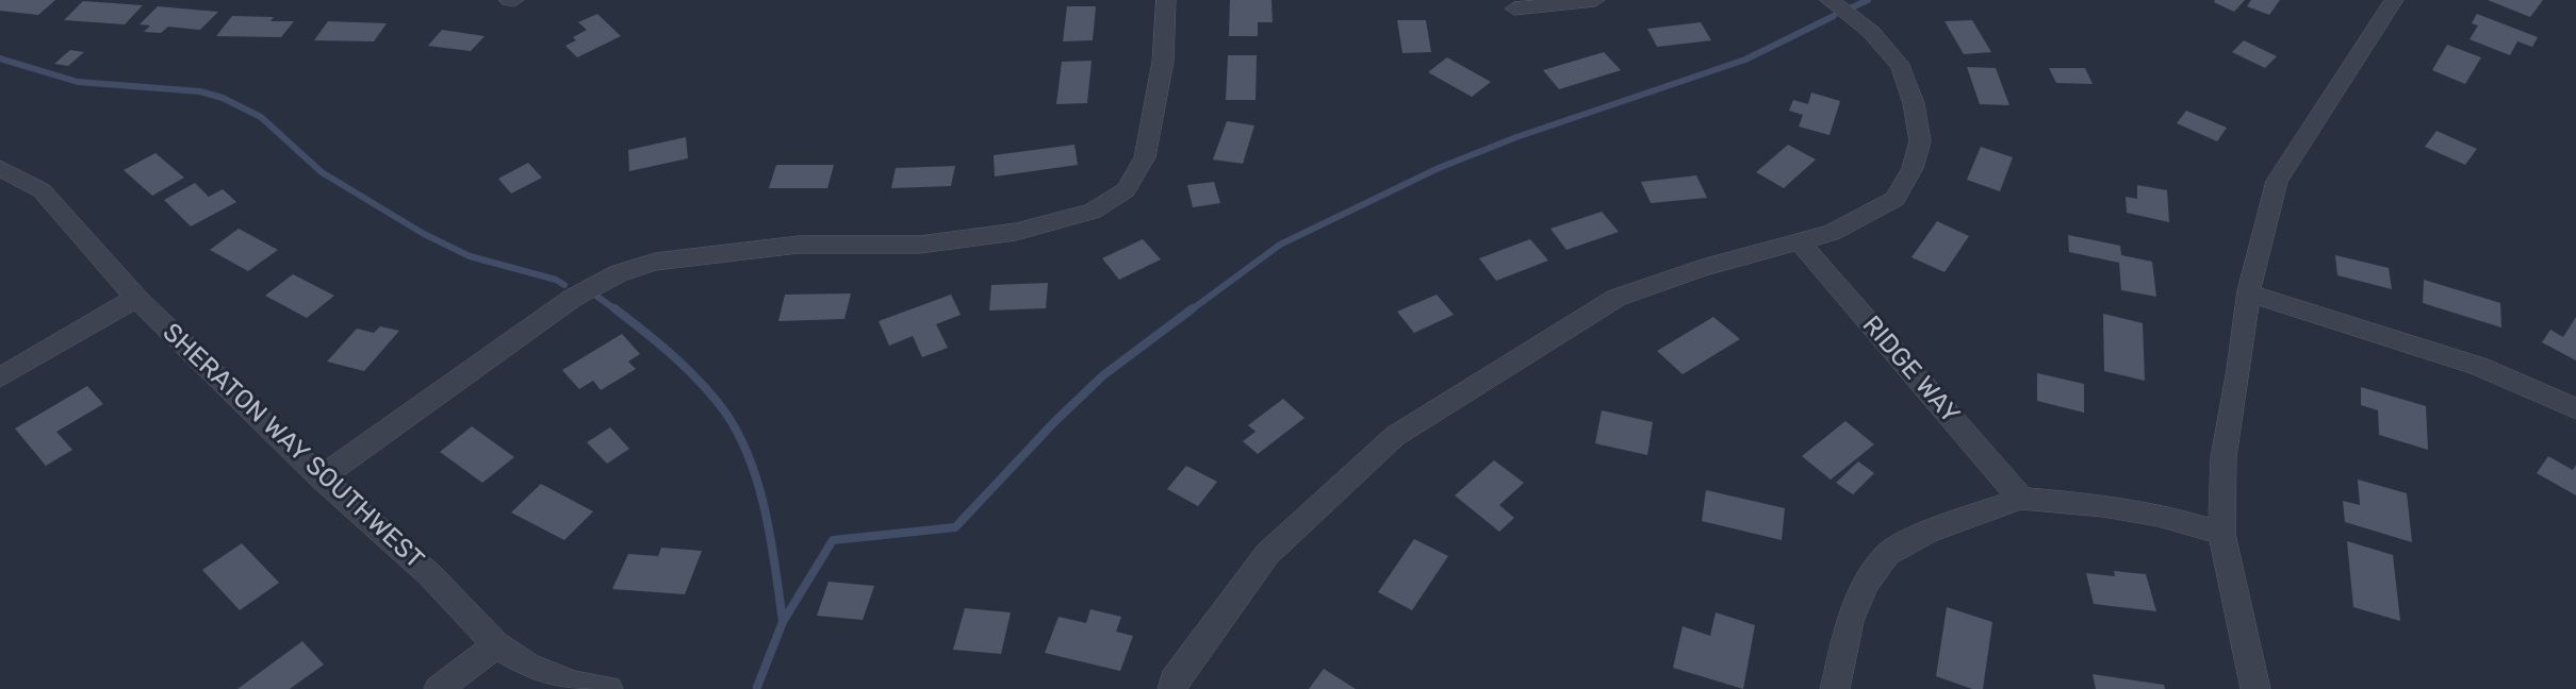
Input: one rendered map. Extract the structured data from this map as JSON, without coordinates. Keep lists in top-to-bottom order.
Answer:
{
  "streets": {
    "street": ["RIDGE WAY", "SHERATON WAY SOUTHWEST"]
  }
}
